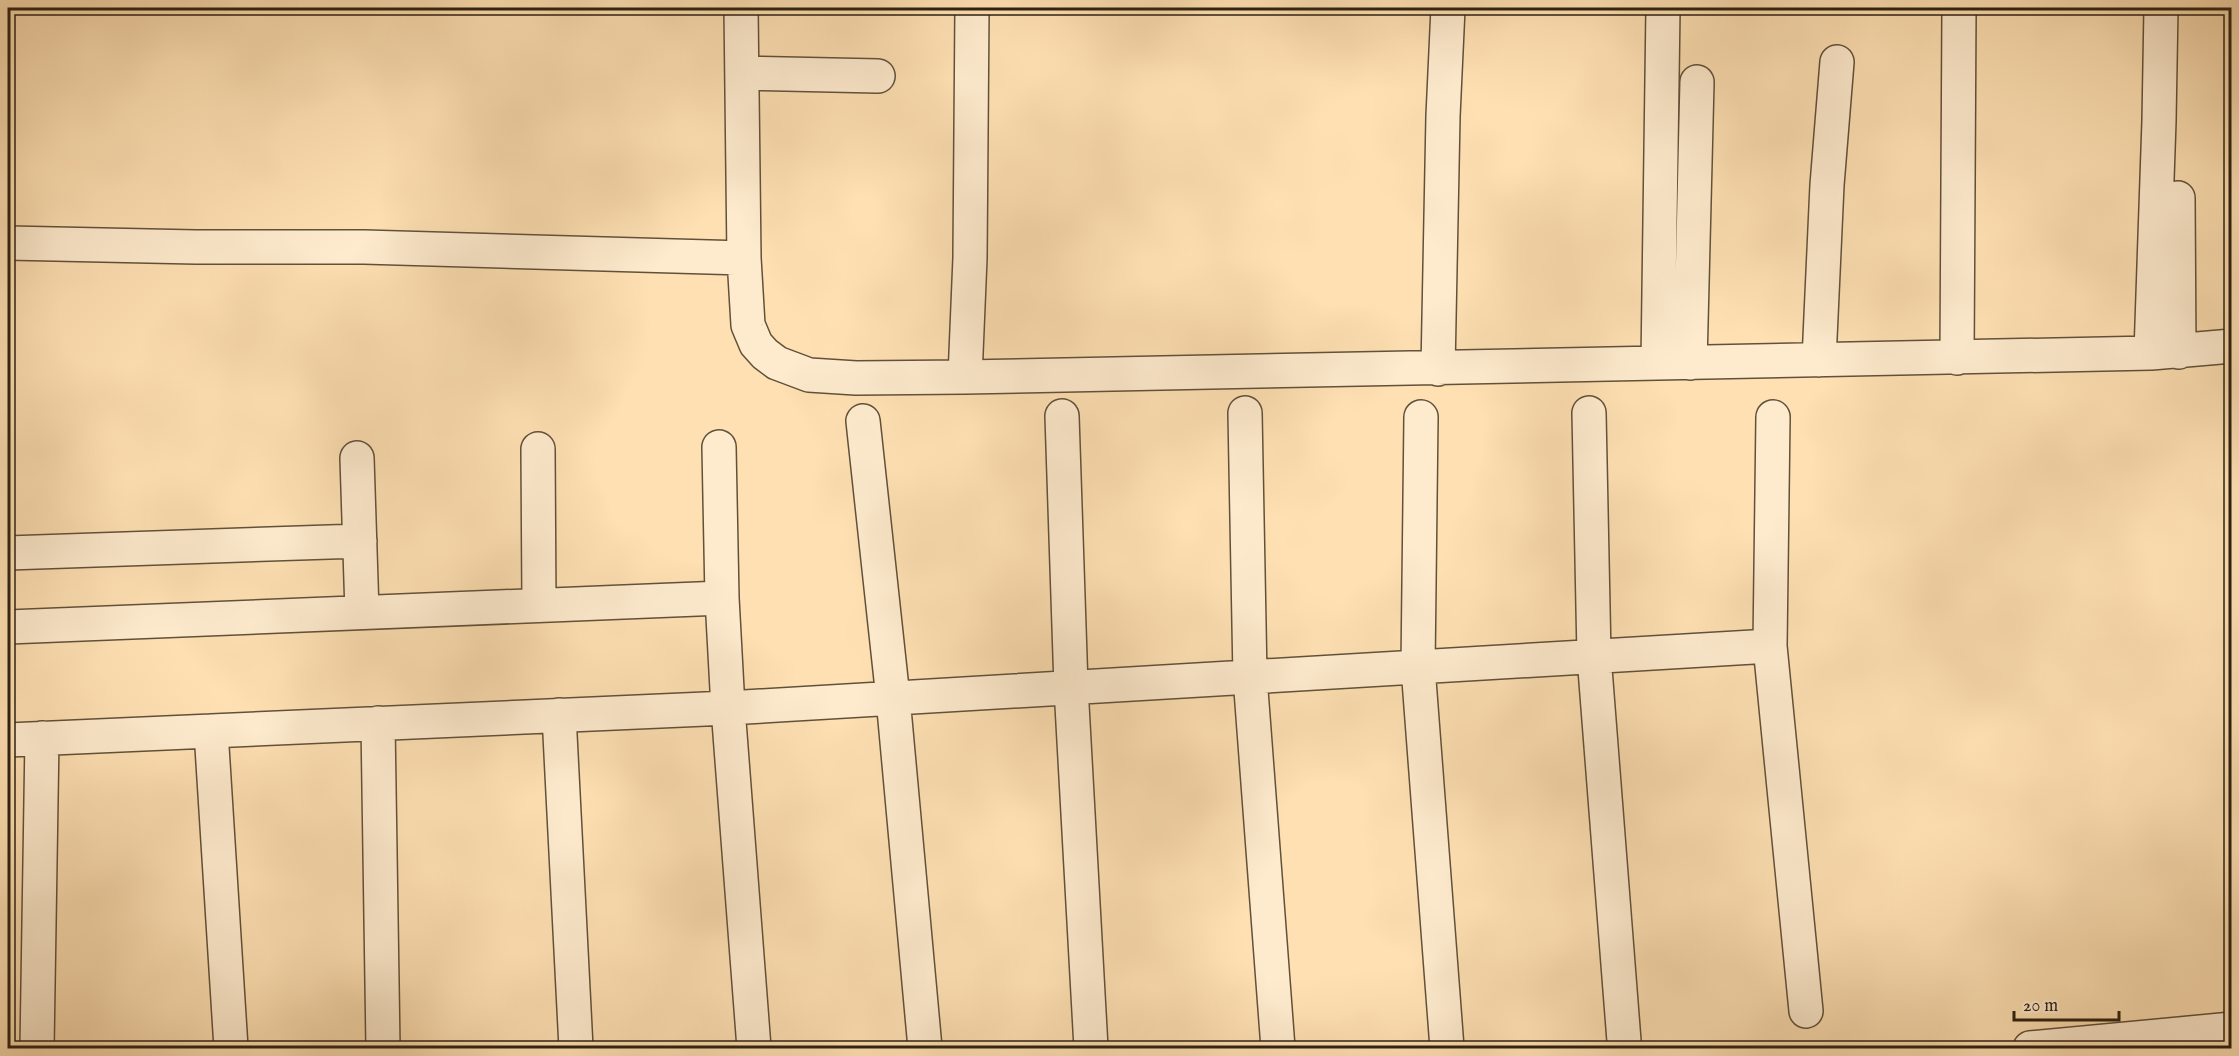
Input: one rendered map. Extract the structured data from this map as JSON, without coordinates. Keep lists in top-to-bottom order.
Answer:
{
  "scale_bar": "20 m"
}
